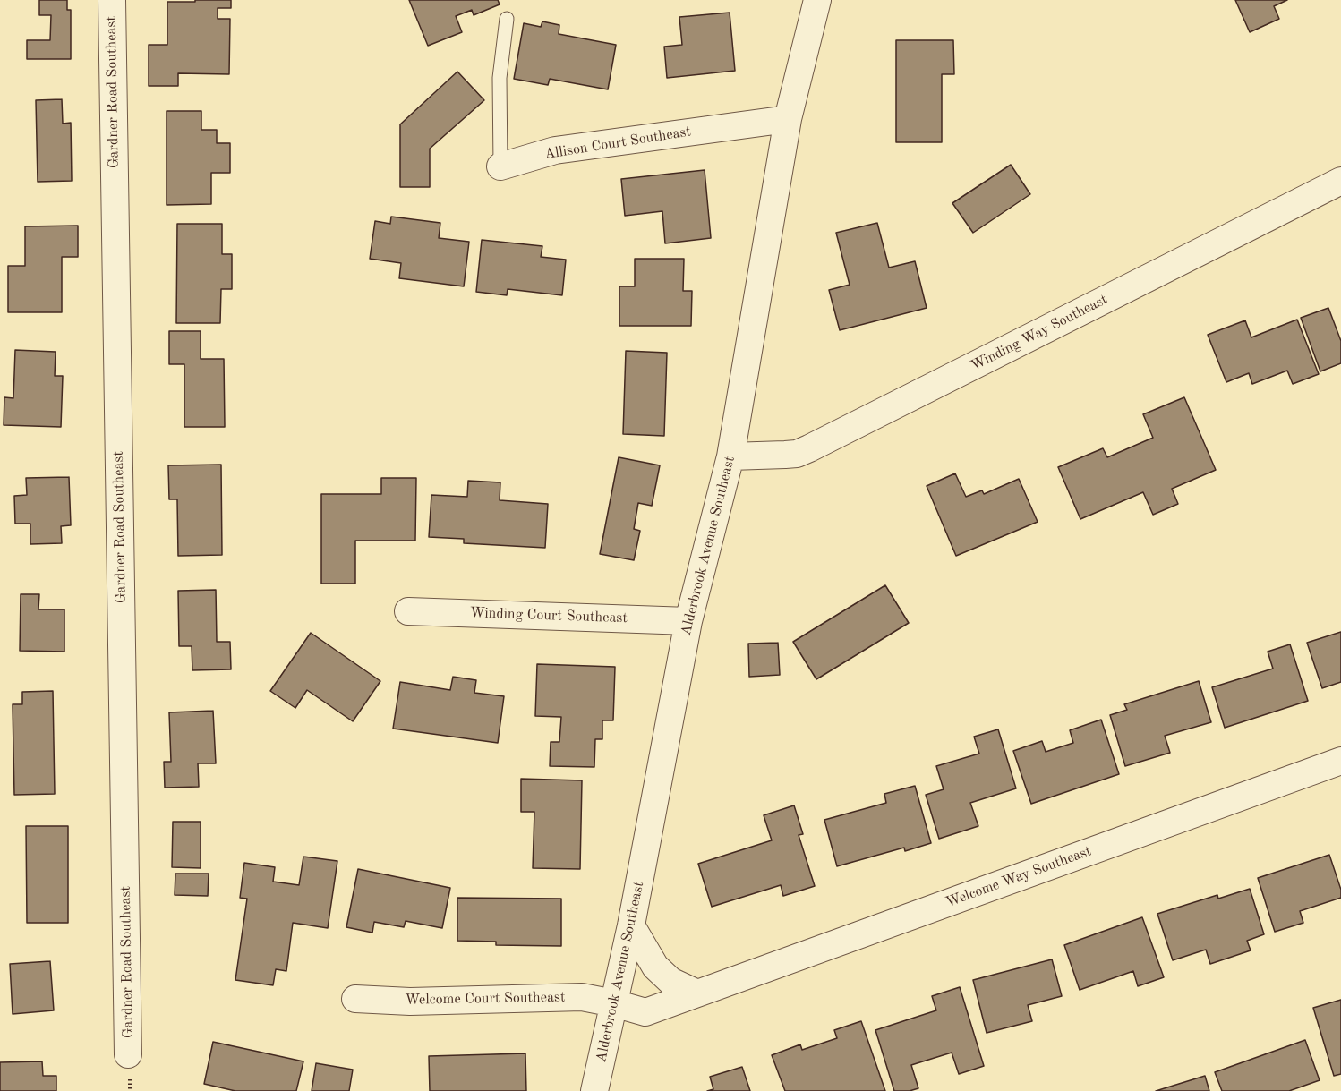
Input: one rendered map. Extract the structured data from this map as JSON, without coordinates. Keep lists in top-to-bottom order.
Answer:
{
  "streets": {
    "street": [
      "Gardner Road Southeast",
      "Allison Court Southeast",
      "Winding Way Southeast",
      "Alderbrook Avenue Southeast",
      "Winding Court Southeast",
      "Welcome Way Southeast",
      "Welcome Court Southeast"
    ]
  },
  "crossings": [
    ["Allison Court Southeast", "Alderbrook Avenue Southeast"],
    ["Winding Way Southeast", "Alderbrook Avenue Southeast"],
    ["Alderbrook Avenue Southeast", "Winding Court Southeast"],
    ["Alderbrook Avenue Southeast", "Welcome Way Southeast"],
    ["Alderbrook Avenue Southeast", "Welcome Court Southeast"],
    ["Welcome Way Southeast", "Welcome Court Southeast"]
  ]
}
